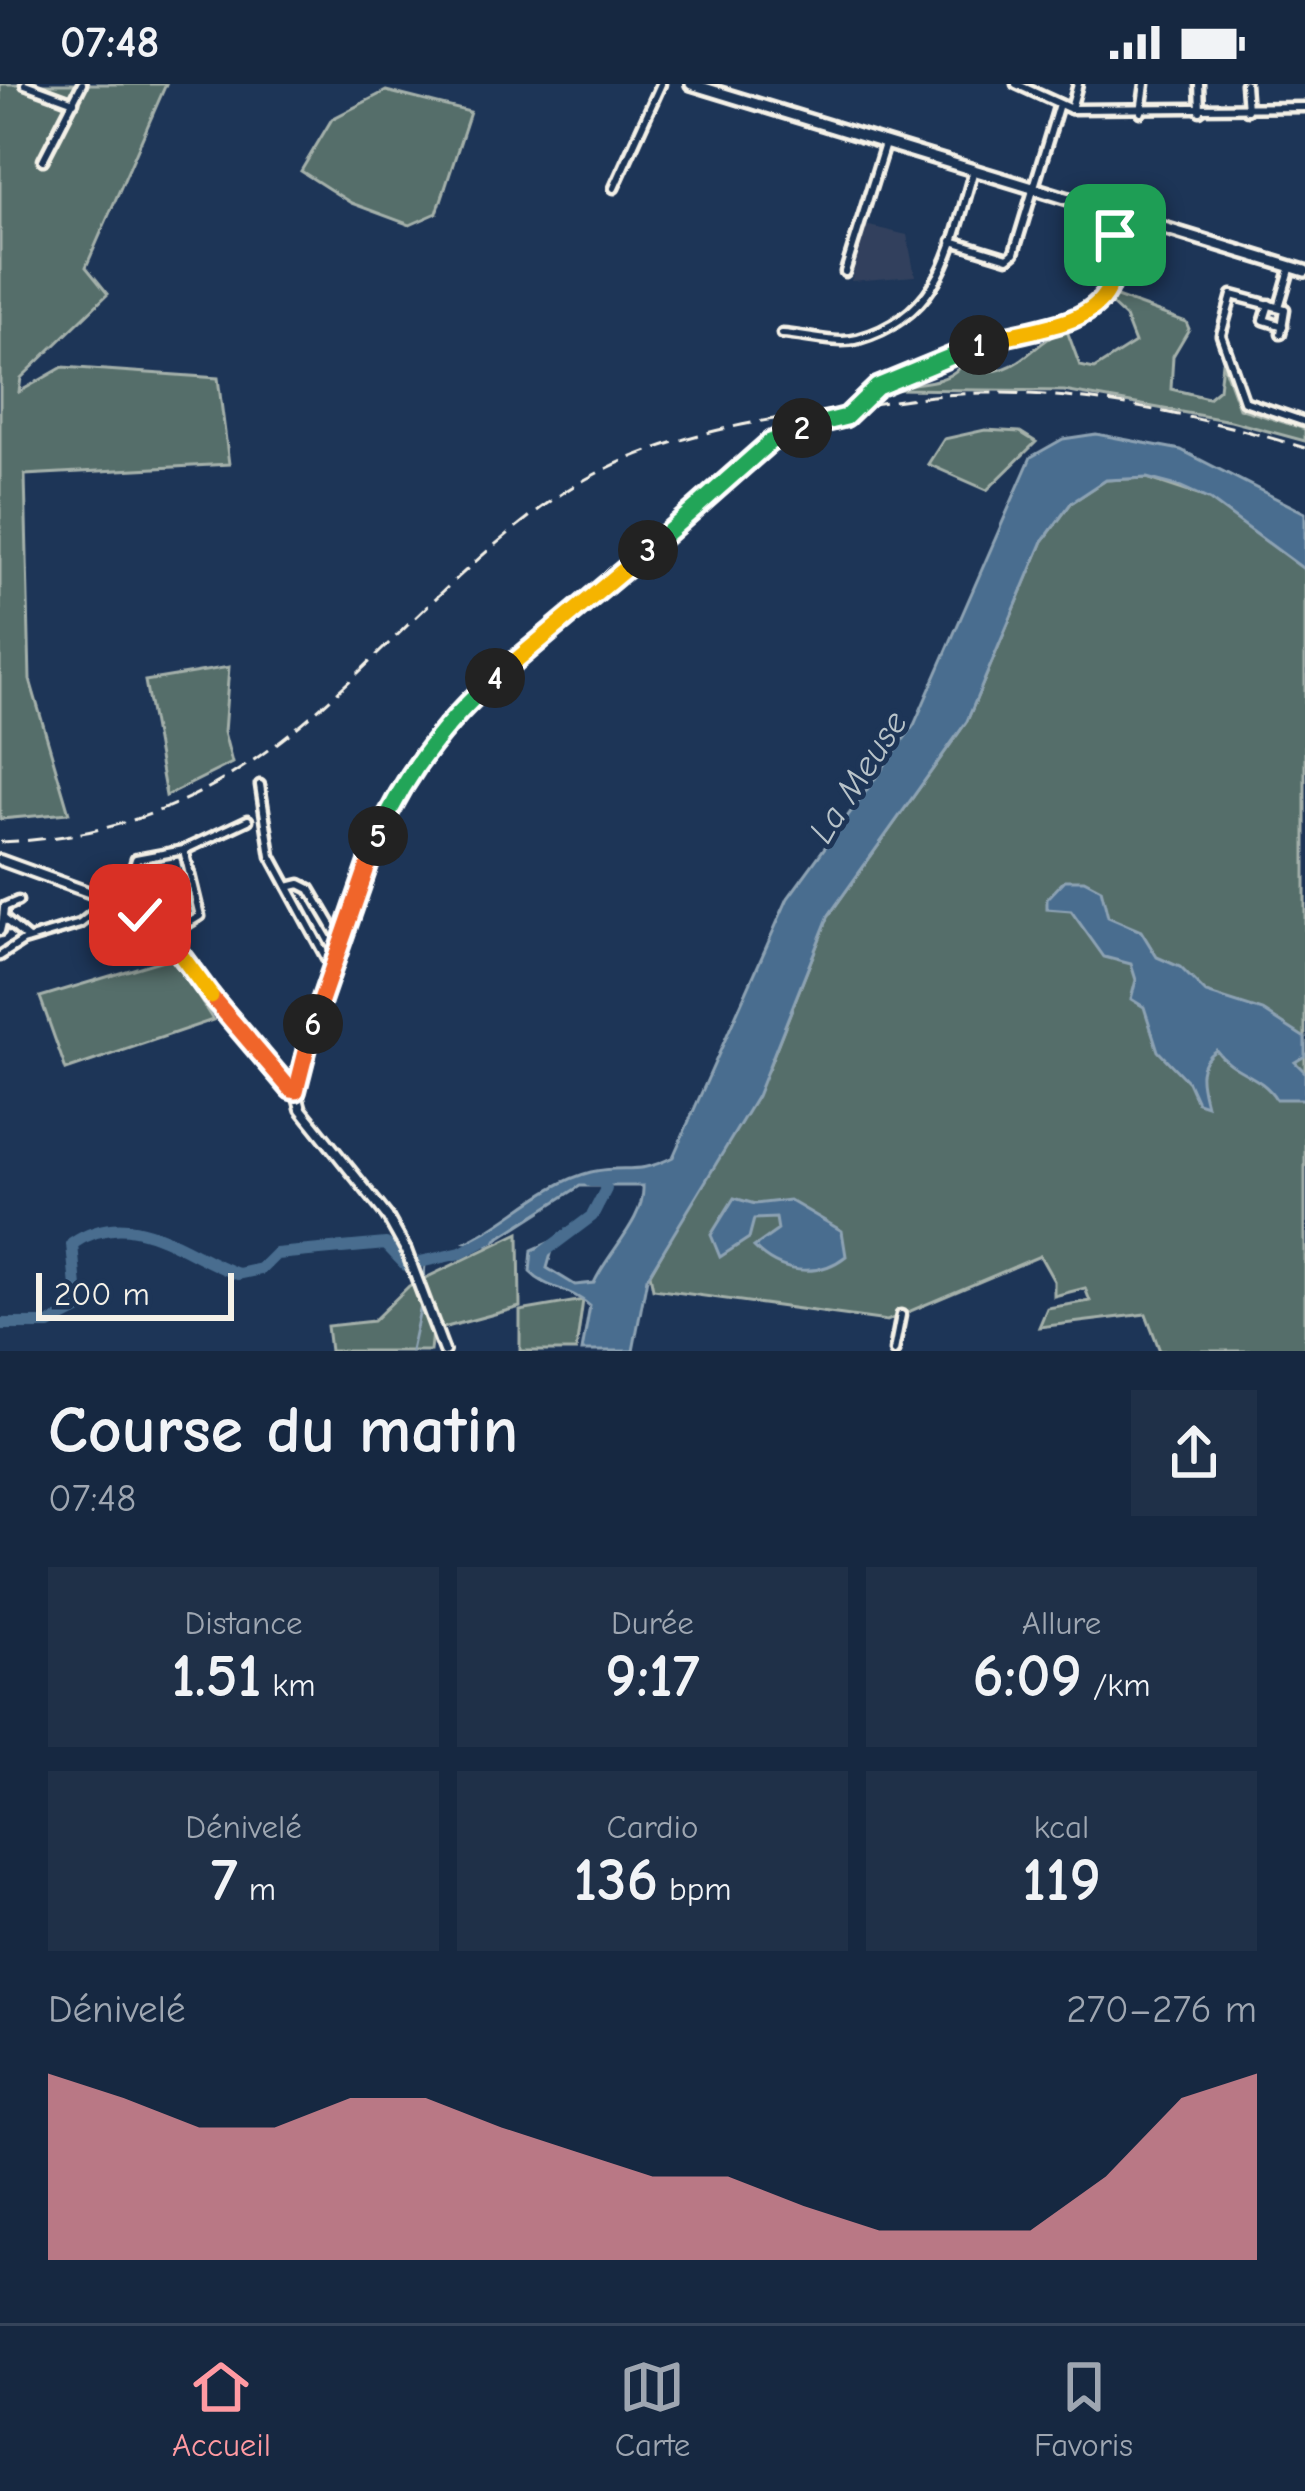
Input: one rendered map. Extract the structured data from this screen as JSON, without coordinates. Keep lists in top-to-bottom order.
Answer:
{
  "water": ["La Meuse"],
  "scale_bar": "200 m",
  "page": {
    "status": "07:48",
    "pins": [
      "1",
      "2",
      "3",
      "4",
      "5",
      "6"
    ],
    "scale": "200 m",
    "heading": ["Course du matin", "07:48"],
    "stats": [
      ["Distance", "1.51 km"],
      ["Durée", "9:17"],
      ["Allure", "6:09 /km"],
      ["Dénivelé", "7 m"],
      ["Cardio", "136 bpm"],
      ["kcal", "119"]
    ],
    "chart": ["Dénivelé", "270–276 m"],
    "tabs": ["Accueil", "Carte", "Favoris"]
  }
}
